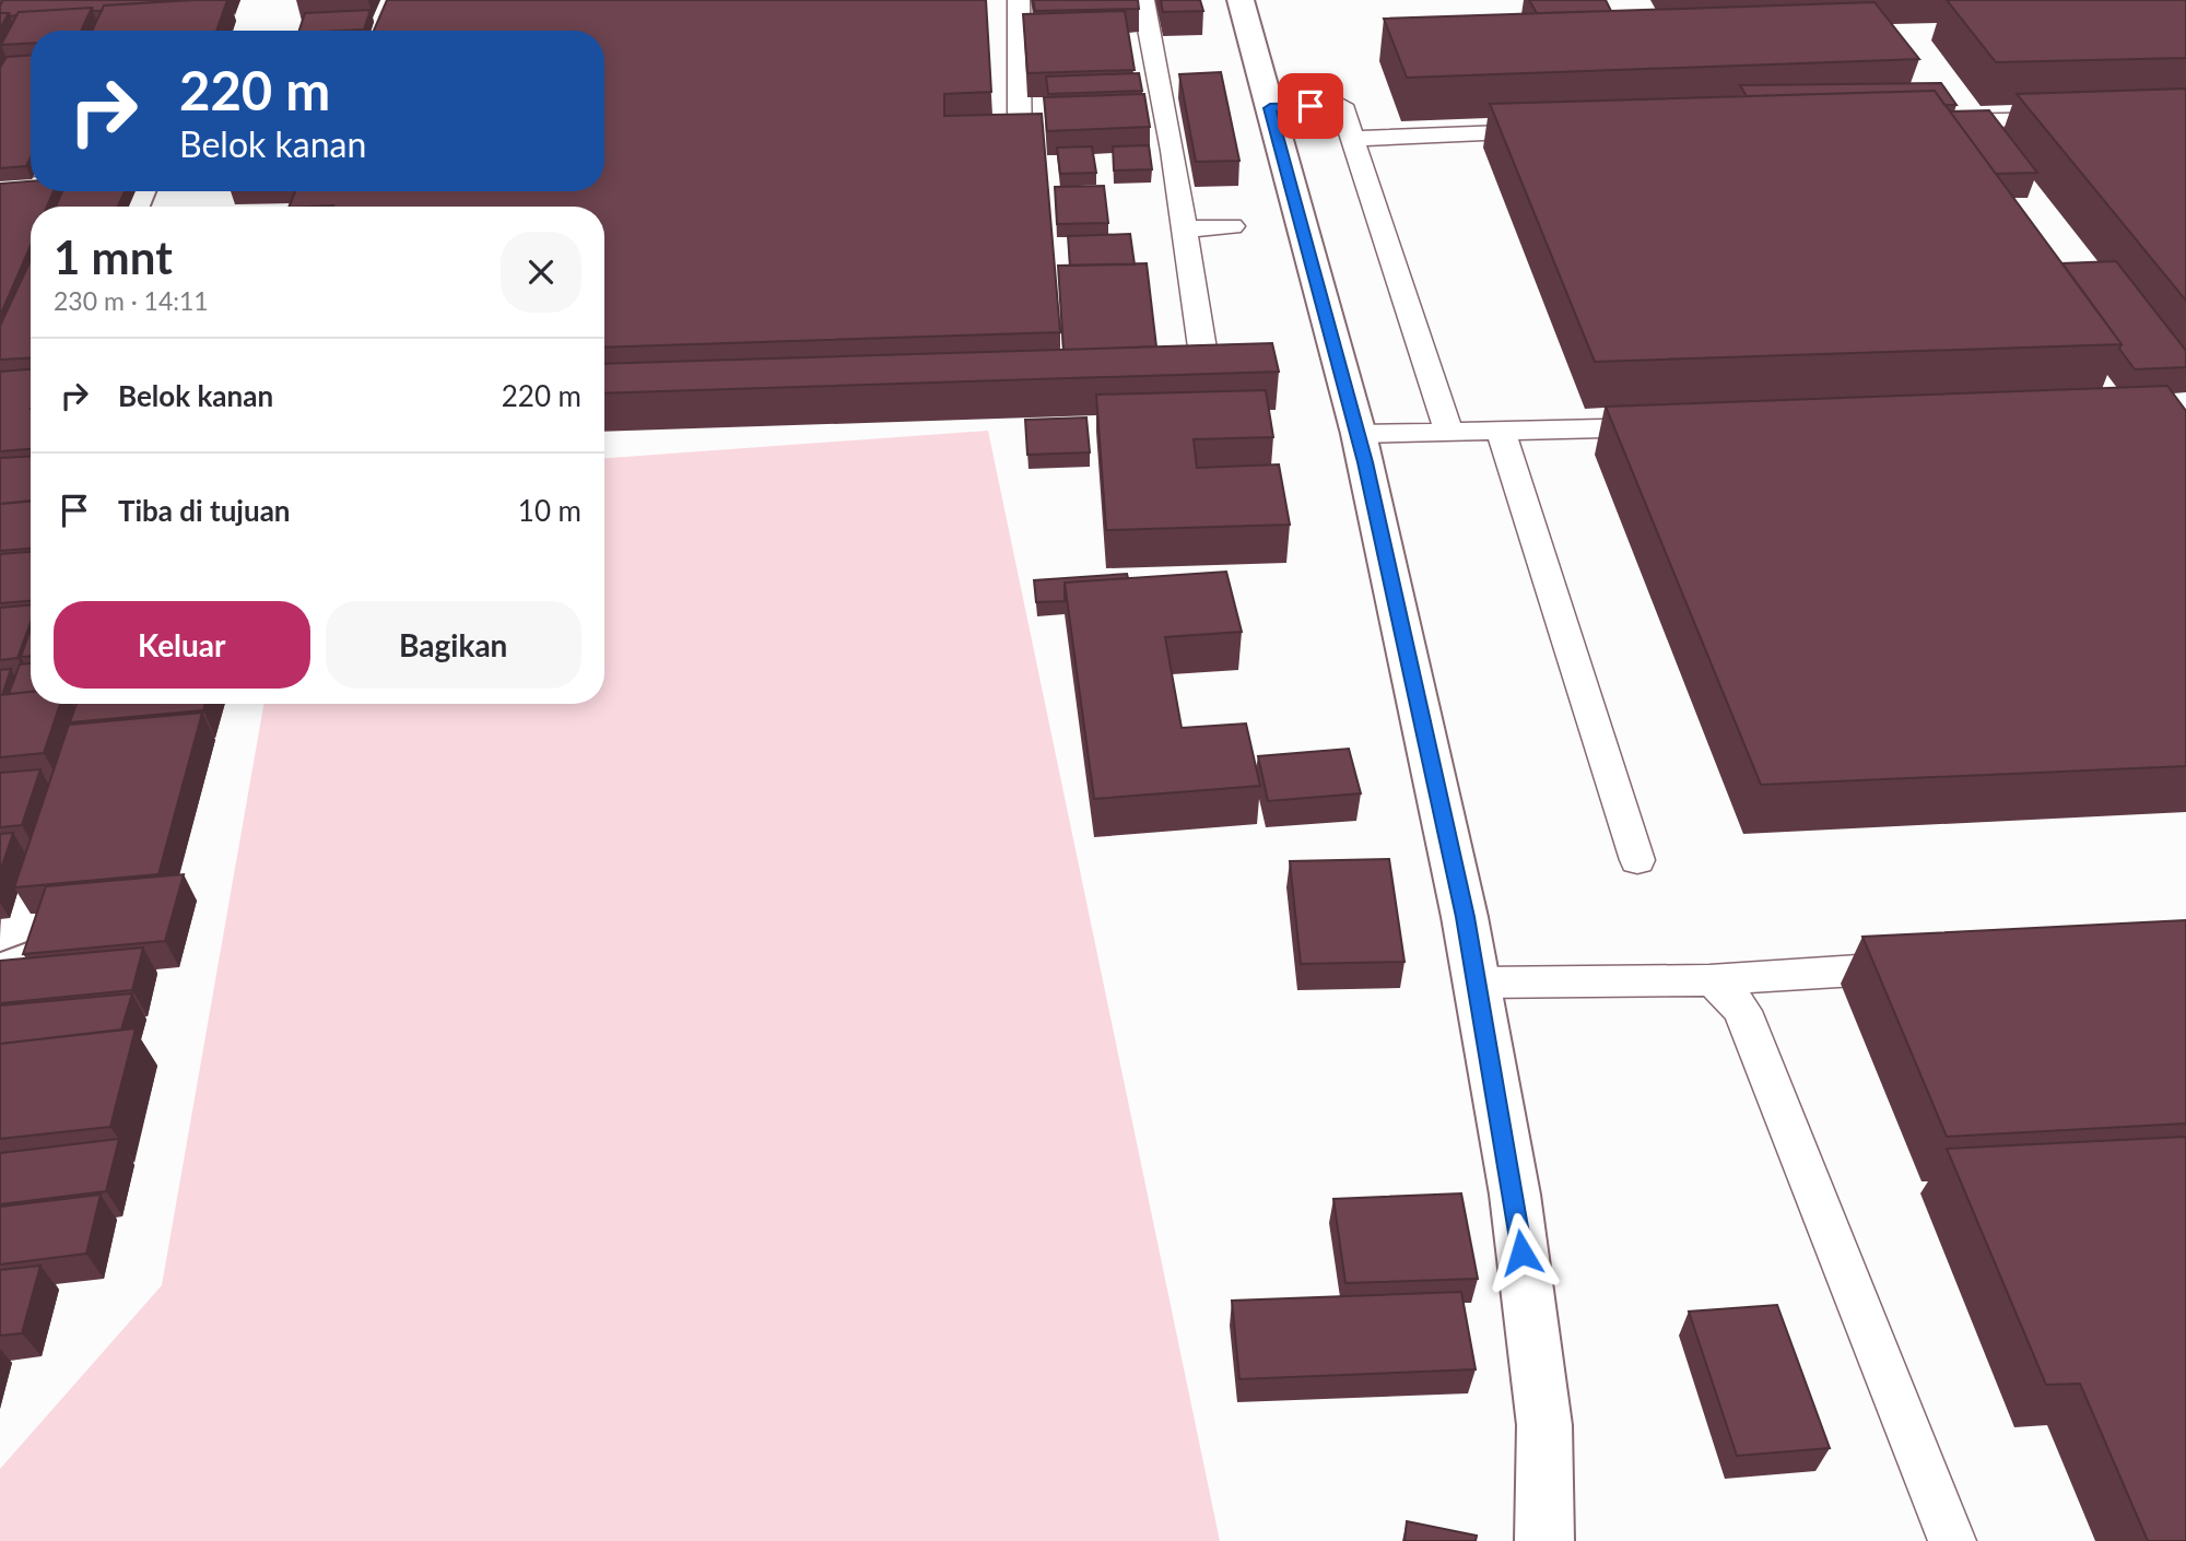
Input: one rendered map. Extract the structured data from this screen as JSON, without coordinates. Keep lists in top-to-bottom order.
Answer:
{
  "page": {
    "turn": ["220 m", "Belok kanan"],
    "heading": ["1 mnt", "230 m · 14:11"],
    "list": [
      {
        "name": "Belok kanan",
        "value": "220 m"
      },
      {
        "name": "Tiba di tujuan",
        "value": "10 m"
      }
    ],
    "buttons": ["Keluar", "Bagikan"]
  }
}
